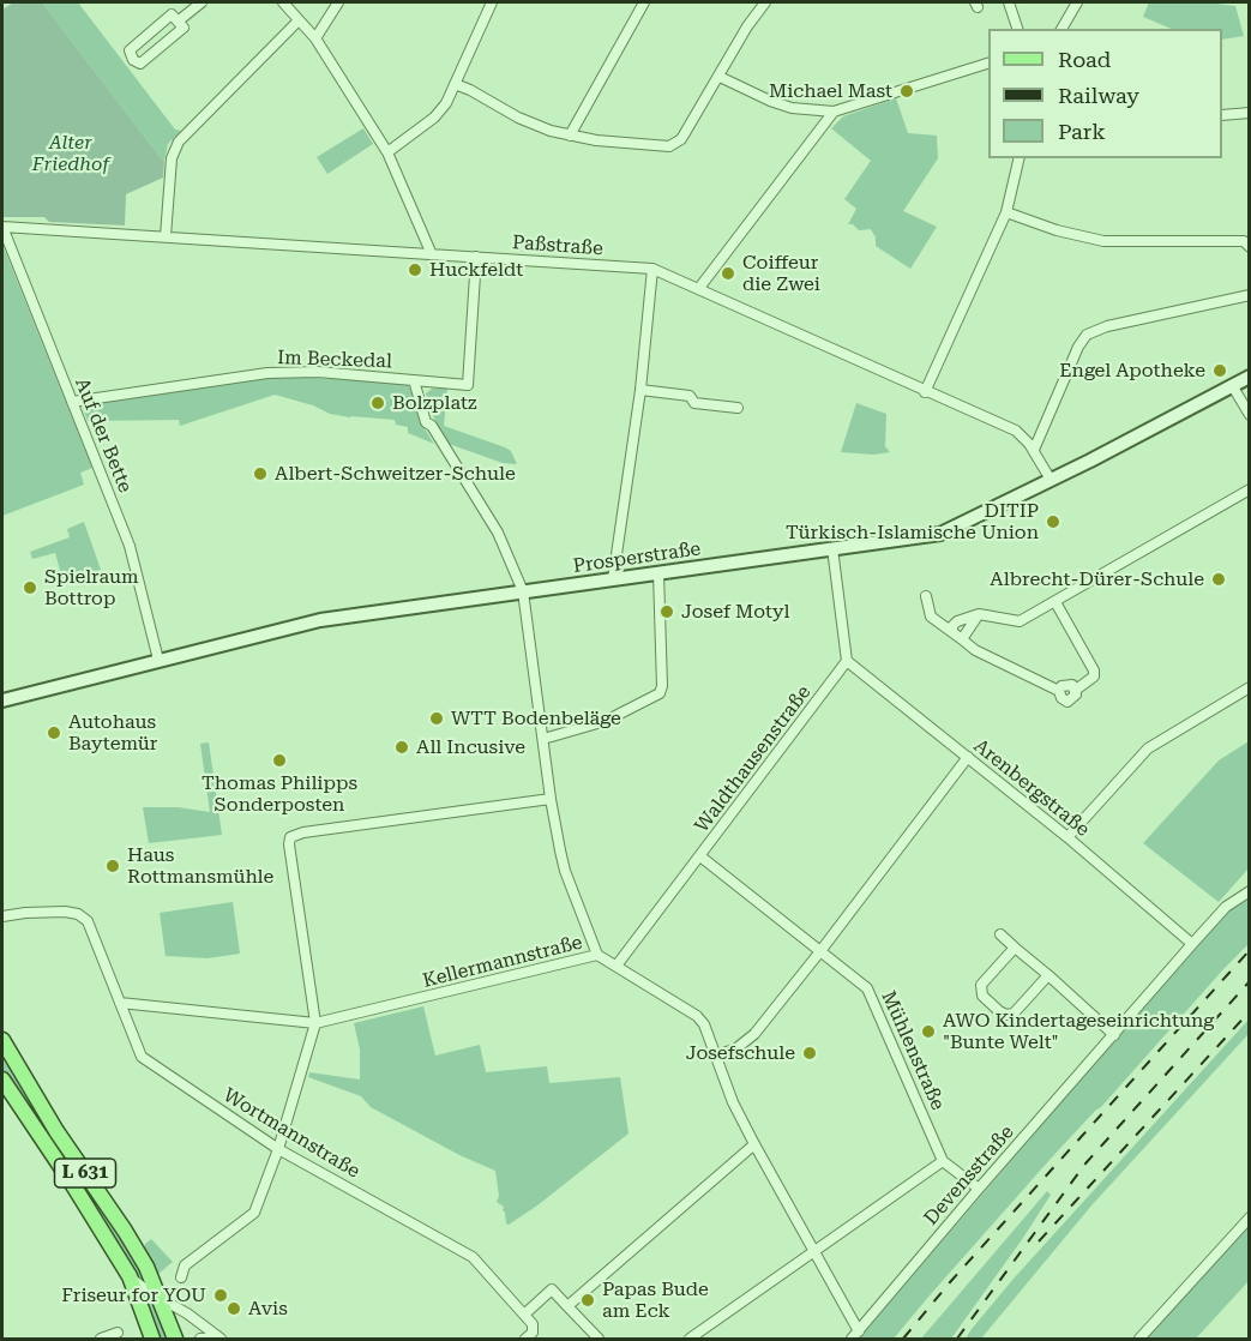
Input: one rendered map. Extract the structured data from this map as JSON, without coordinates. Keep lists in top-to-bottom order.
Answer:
{
  "streets": {
    "main road": ["Prosperstraße", "L 631"],
    "street": [
      "Paßstraße",
      "Im Beckedal",
      "Auf der Bette",
      "Waldthausenstraße",
      "Arenbergstraße",
      "Kellermannstraße",
      "Mühlenstraße",
      "Wortmannstraße",
      "Devensstraße"
    ]
  },
  "crossings": [
    ["Paßstraße", "Im Beckedal"],
    ["Paßstraße", "Auf der Bette"],
    ["Paßstraße", "Prosperstraße"],
    ["Im Beckedal", "Auf der Bette"],
    ["Auf der Bette", "Prosperstraße"],
    ["Waldthausenstraße", "Arenbergstraße"],
    ["Waldthausenstraße", "Kellermannstraße"],
    ["Waldthausenstraße", "Mühlenstraße"],
    ["Arenbergstraße", "Devensstraße"],
    ["Kellermannstraße", "Wortmannstraße"],
    ["Kellermannstraße", "Devensstraße"],
    ["Mühlenstraße", "Devensstraße"]
  ],
  "parks": ["Alter Friedhof"],
  "places": [
    "Michael Mast",
    "Huckfeldt",
    "Coiffeur die Zwei",
    "Engel Apotheke",
    "Bolzplatz",
    "Albert-Schweitzer-Schule",
    "DITIP Türkisch-Islamische Union",
    "Albrecht-Dürer-Schule",
    "Spielraum Bottrop",
    "Josef Motyl",
    "WTT Bodenbeläge",
    "Autohaus Baytemür",
    "All Incusive",
    "Thomas Philipps Sonderposten",
    "Haus Rottmansmühle",
    "AWO Kindertageseinrichtung \"Bunte Welt\"",
    "Josefschule",
    "Friseur for YOU",
    "Papas Bude am Eck",
    "Avis"
  ],
  "legend": ["Road", "Railway", "Park"]
}
